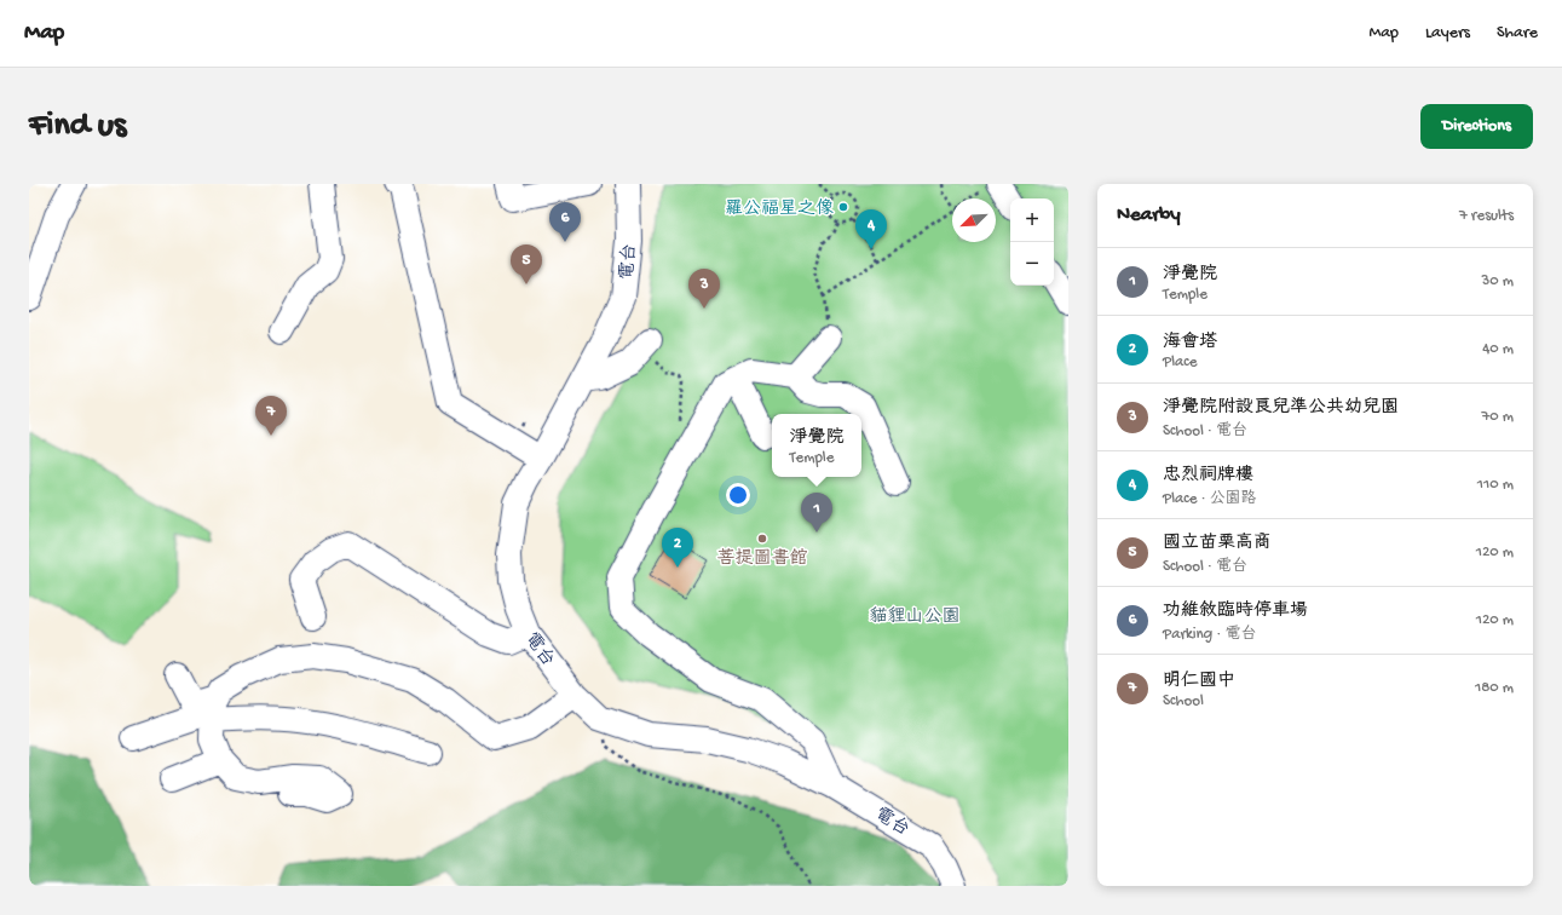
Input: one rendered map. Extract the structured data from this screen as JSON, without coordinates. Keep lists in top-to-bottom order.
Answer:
{
  "streets": {
    "street": ["電台"]
  },
  "parks": ["貓貍山公園"],
  "places": ["羅公福星之像", "菩提圖書館"],
  "north": "bottom left",
  "page": {
    "header": "Map",
    "nav": ["Map", "Layers", "Share"],
    "buttons": "Directions",
    "title": "Find us",
    "heading": ["Nearby", "7 results"],
    "map_buttons": ["+", "−"],
    "pins": [
      "6",
      "4",
      "5",
      "3",
      "7",
      "1",
      "2"
    ],
    "list": [
      {
        "mark": "1",
        "name": "淨覺院",
        "note": "Temple",
        "value": "30 m"
      },
      {
        "mark": "2",
        "name": "海會塔",
        "note": "Place",
        "value": "40 m"
      },
      {
        "mark": "3",
        "name": "淨覺院附設良兒準公共幼兒園",
        "note": "School · 電台",
        "value": "70 m"
      },
      {
        "mark": "4",
        "name": "忠烈祠牌樓",
        "note": "Place · 公園路",
        "value": "110 m"
      },
      {
        "mark": "5",
        "name": "國立苗栗高商",
        "note": "School · 電台",
        "value": "120 m"
      },
      {
        "mark": "6",
        "name": "功維敘臨時停車場",
        "note": "Parking · 電台",
        "value": "120 m"
      },
      {
        "mark": "7",
        "name": "明仁國中",
        "note": "School",
        "value": "180 m"
      }
    ],
    "popup": ["淨覺院", "Temple"]
  }
}
